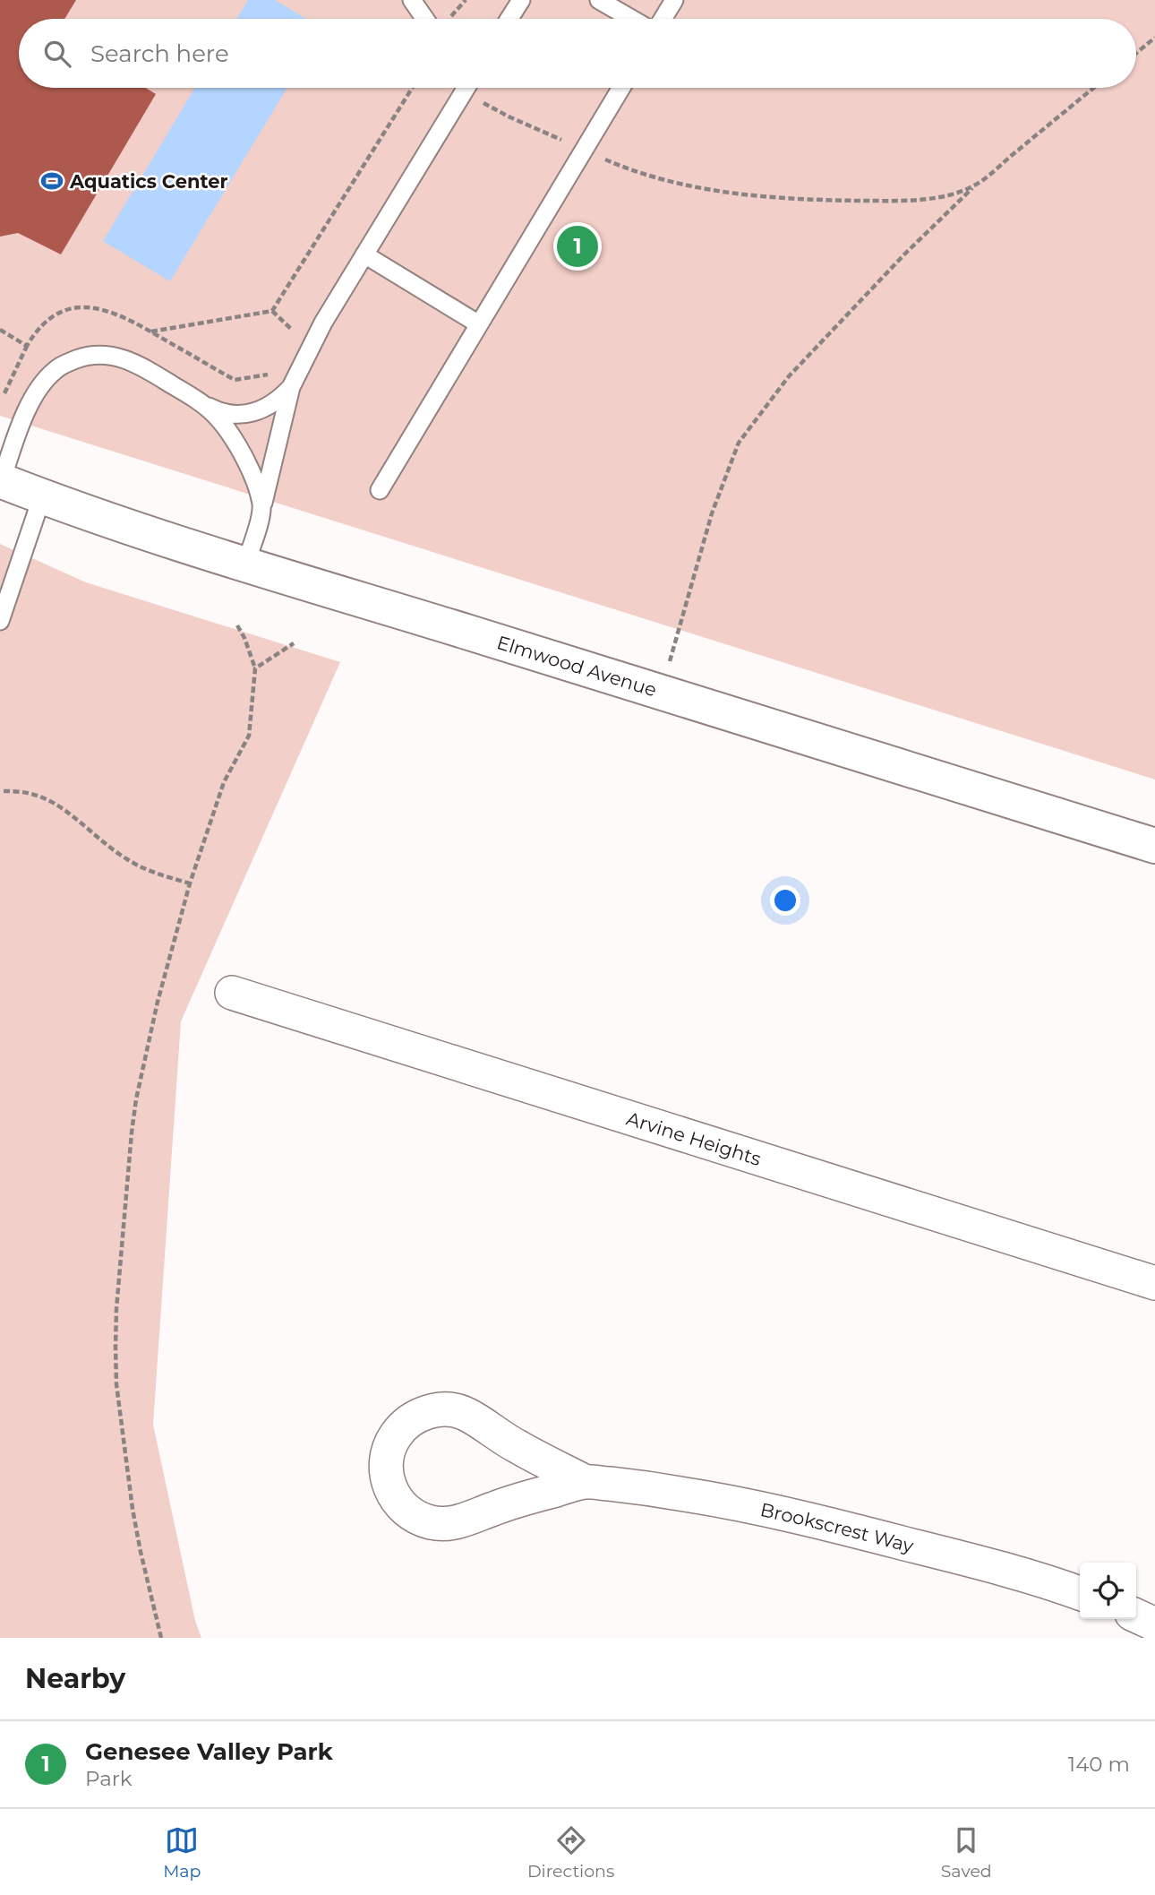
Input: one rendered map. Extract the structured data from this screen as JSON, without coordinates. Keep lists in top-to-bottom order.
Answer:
{
  "streets": {
    "main road": ["Elmwood Avenue"],
    "street": ["Arvine Heights", "Brookscrest Way"]
  },
  "places": {
    "sports": ["Aquatics Center"]
  },
  "page": {
    "search": "Search here",
    "pins": "1",
    "heading": "Nearby",
    "list": [
      {
        "mark": "1",
        "name": "Genesee Valley Park",
        "note": "Park",
        "value": "140 m"
      }
    ],
    "nav": ["Map", "Directions", "Saved"]
  }
}
